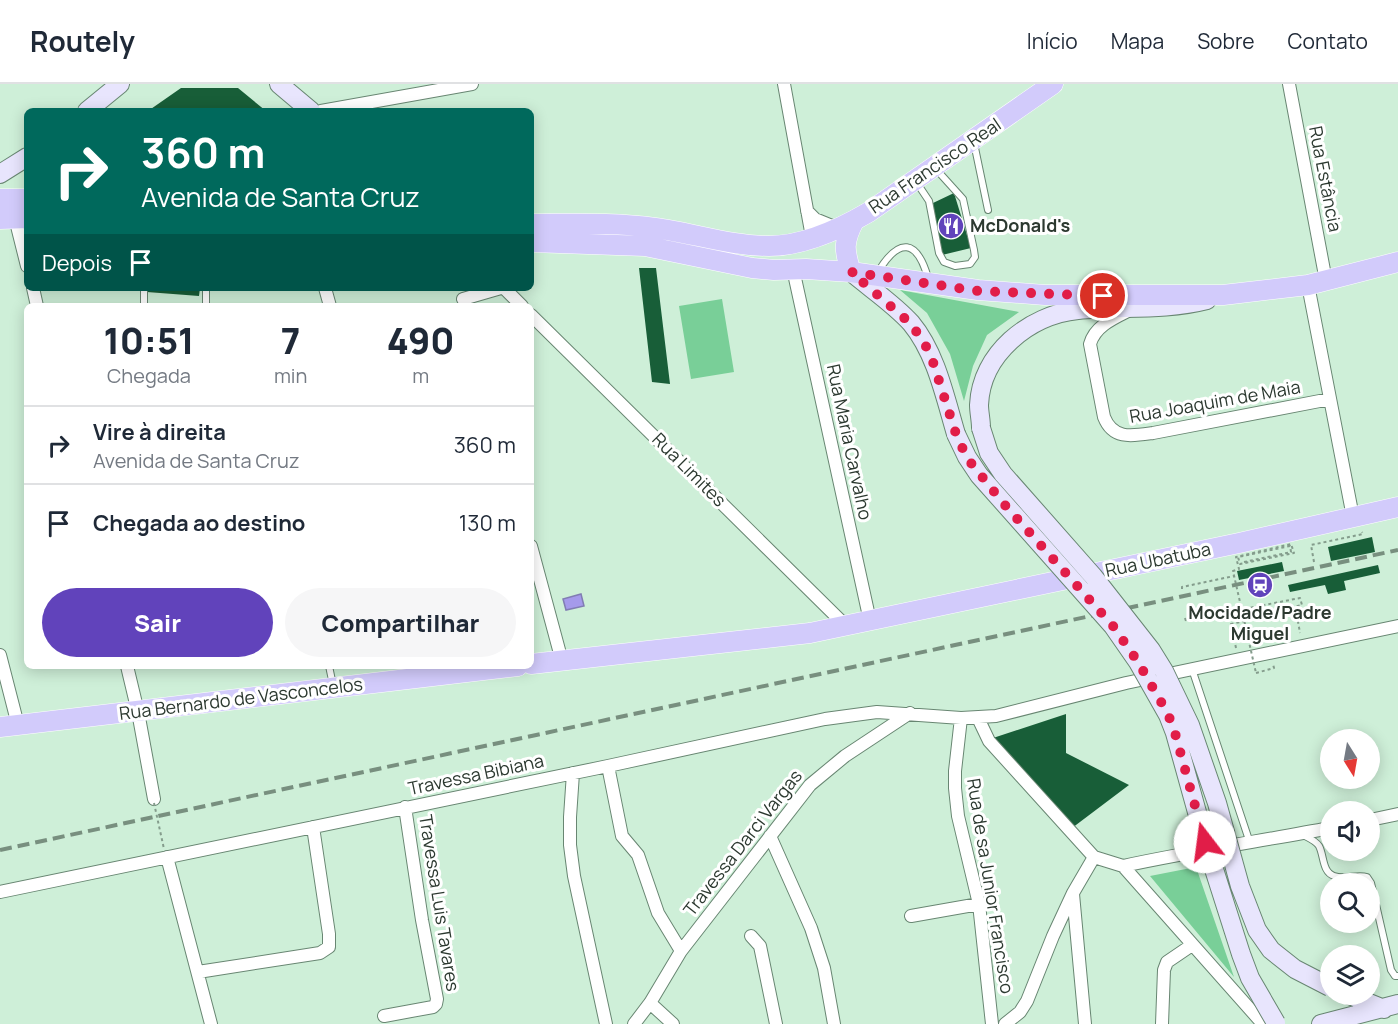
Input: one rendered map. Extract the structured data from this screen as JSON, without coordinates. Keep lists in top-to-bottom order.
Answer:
{
  "streets": {
    "main road": ["Rua Francisco Real", "Rua Ubatuba", "Rua Bernardo de Vasconcelos"],
    "street": [
      "Rua Estância",
      "Rua Joaquim de Maia",
      "Rua Maria Carvalho",
      "Rua Limites",
      "Travessa Bibiana",
      "Travessa Darci Vargas",
      "Rua de sa Junior Francisco",
      "Travessa Luis Tavares"
    ]
  },
  "crossings": [
    ["Rua Estância", "Rua Joaquim de Maia"],
    ["Rua Estância", "Rua Ubatuba"],
    ["Rua Maria Carvalho", "Rua Ubatuba"],
    ["Rua Limites", "Rua Ubatuba"],
    ["Travessa Bibiana", "Travessa Darci Vargas"],
    ["Travessa Bibiana", "Rua de sa Junior Francisco"],
    ["Travessa Bibiana", "Travessa Luis Tavares"]
  ],
  "places": {
    "restaurant": ["McDonald's"],
    "station": ["Mocidade/Padre Miguel"]
  },
  "north": "bottom",
  "page": {
    "header": "Routely",
    "nav": [
      "Início",
      "Mapa",
      "Sobre",
      "Contato"
    ],
    "turn": ["360 m", "Avenida de Santa Cruz"],
    "then": "Depois",
    "eta": [
      "10:51",
      "Chegada",
      "7",
      "min",
      "490",
      "m"
    ],
    "list": [
      {
        "name": "Vire à direita",
        "note": "Avenida de Santa Cruz",
        "value": "360 m"
      },
      {
        "name": "Chegada ao destino",
        "value": "130 m"
      }
    ],
    "buttons": ["Sair", "Compartilhar"]
  }
}
